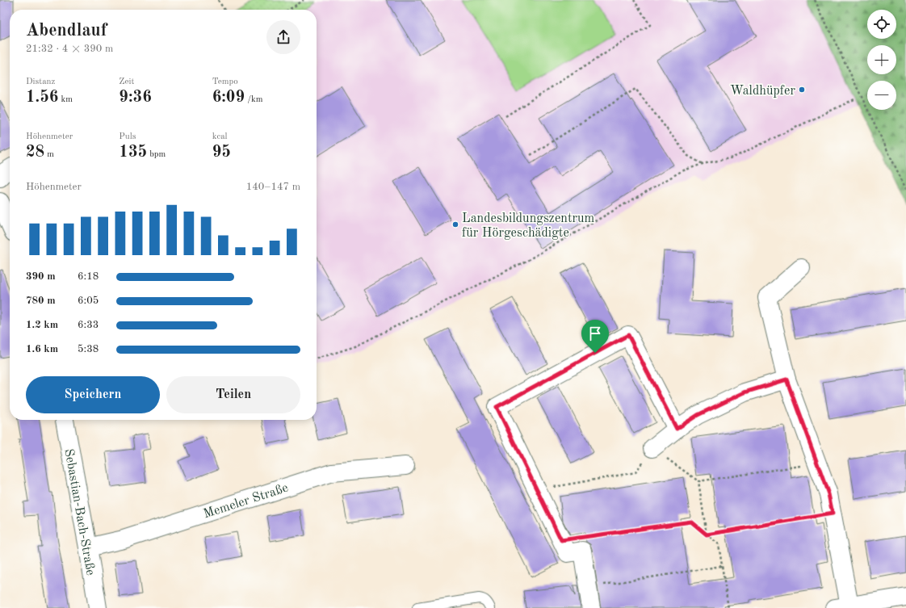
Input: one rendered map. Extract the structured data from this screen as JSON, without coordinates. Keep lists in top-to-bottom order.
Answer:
{
  "streets": {
    "street": ["Memeler Straße", "Sebastian-Bach-Straße"]
  },
  "crossings": [
    ["Memeler Straße", "Sebastian-Bach-Straße"]
  ],
  "places": ["Waldhüpfer", "Landesbildungszentrum für Hörgeschädigte"],
  "page": {
    "map_buttons": ["+", "−"],
    "heading": ["Abendlauf", "21:32 · 4 × 390 m"],
    "stats": [
      ["Distanz", "1.56 km"],
      ["Zeit", "9:36"],
      ["Tempo", "6:09 /km"],
      ["Höhenmeter", "28 m"],
      ["Puls", "135 bpm"],
      ["kcal", "95"]
    ],
    "chart": ["Höhenmeter", "140–147 m"],
    "list": [
      {
        "name": "390 m",
        "note": "6:18"
      },
      {
        "name": "780 m",
        "note": "6:05"
      },
      {
        "name": "1.2 km",
        "note": "6:33"
      },
      {
        "name": "1.6 km",
        "note": "5:38"
      }
    ],
    "buttons": ["Speichern", "Teilen"]
  }
}
